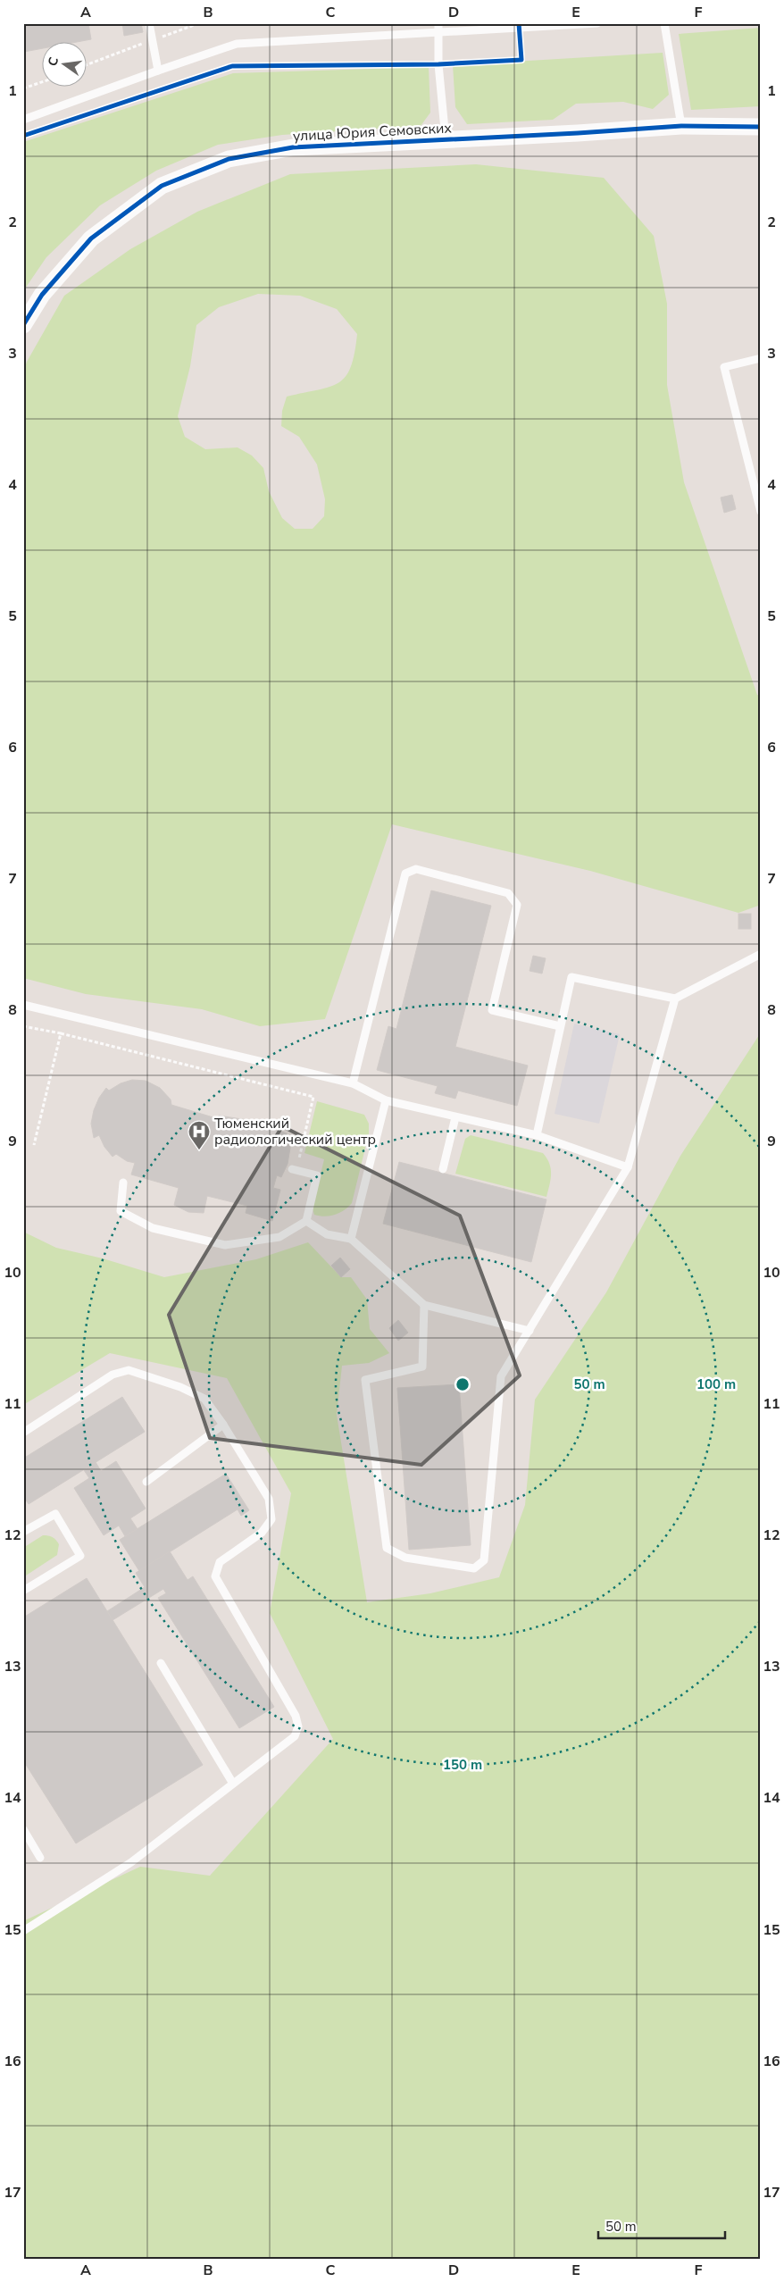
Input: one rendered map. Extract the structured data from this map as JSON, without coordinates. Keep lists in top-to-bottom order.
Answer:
{
  "streets": {
    "street": ["улица Юрия Семовских"]
  },
  "places": {
    "hospital": ["Тюменский радиологический центр"]
  },
  "scale_bar": "50 m",
  "north": "left",
  "grid": {
    "columns": [
      "A",
      "B",
      "C",
      "D",
      "E",
      "F"
    ],
    "rows": [
      "1",
      "2",
      "3",
      "4",
      "5",
      "6",
      "7",
      "8",
      "9",
      "10",
      "11",
      "12",
      "13",
      "14",
      "15",
      "16",
      "17"
    ]
  },
  "rings": ["50 m", "100 m", "150 m"]
}
